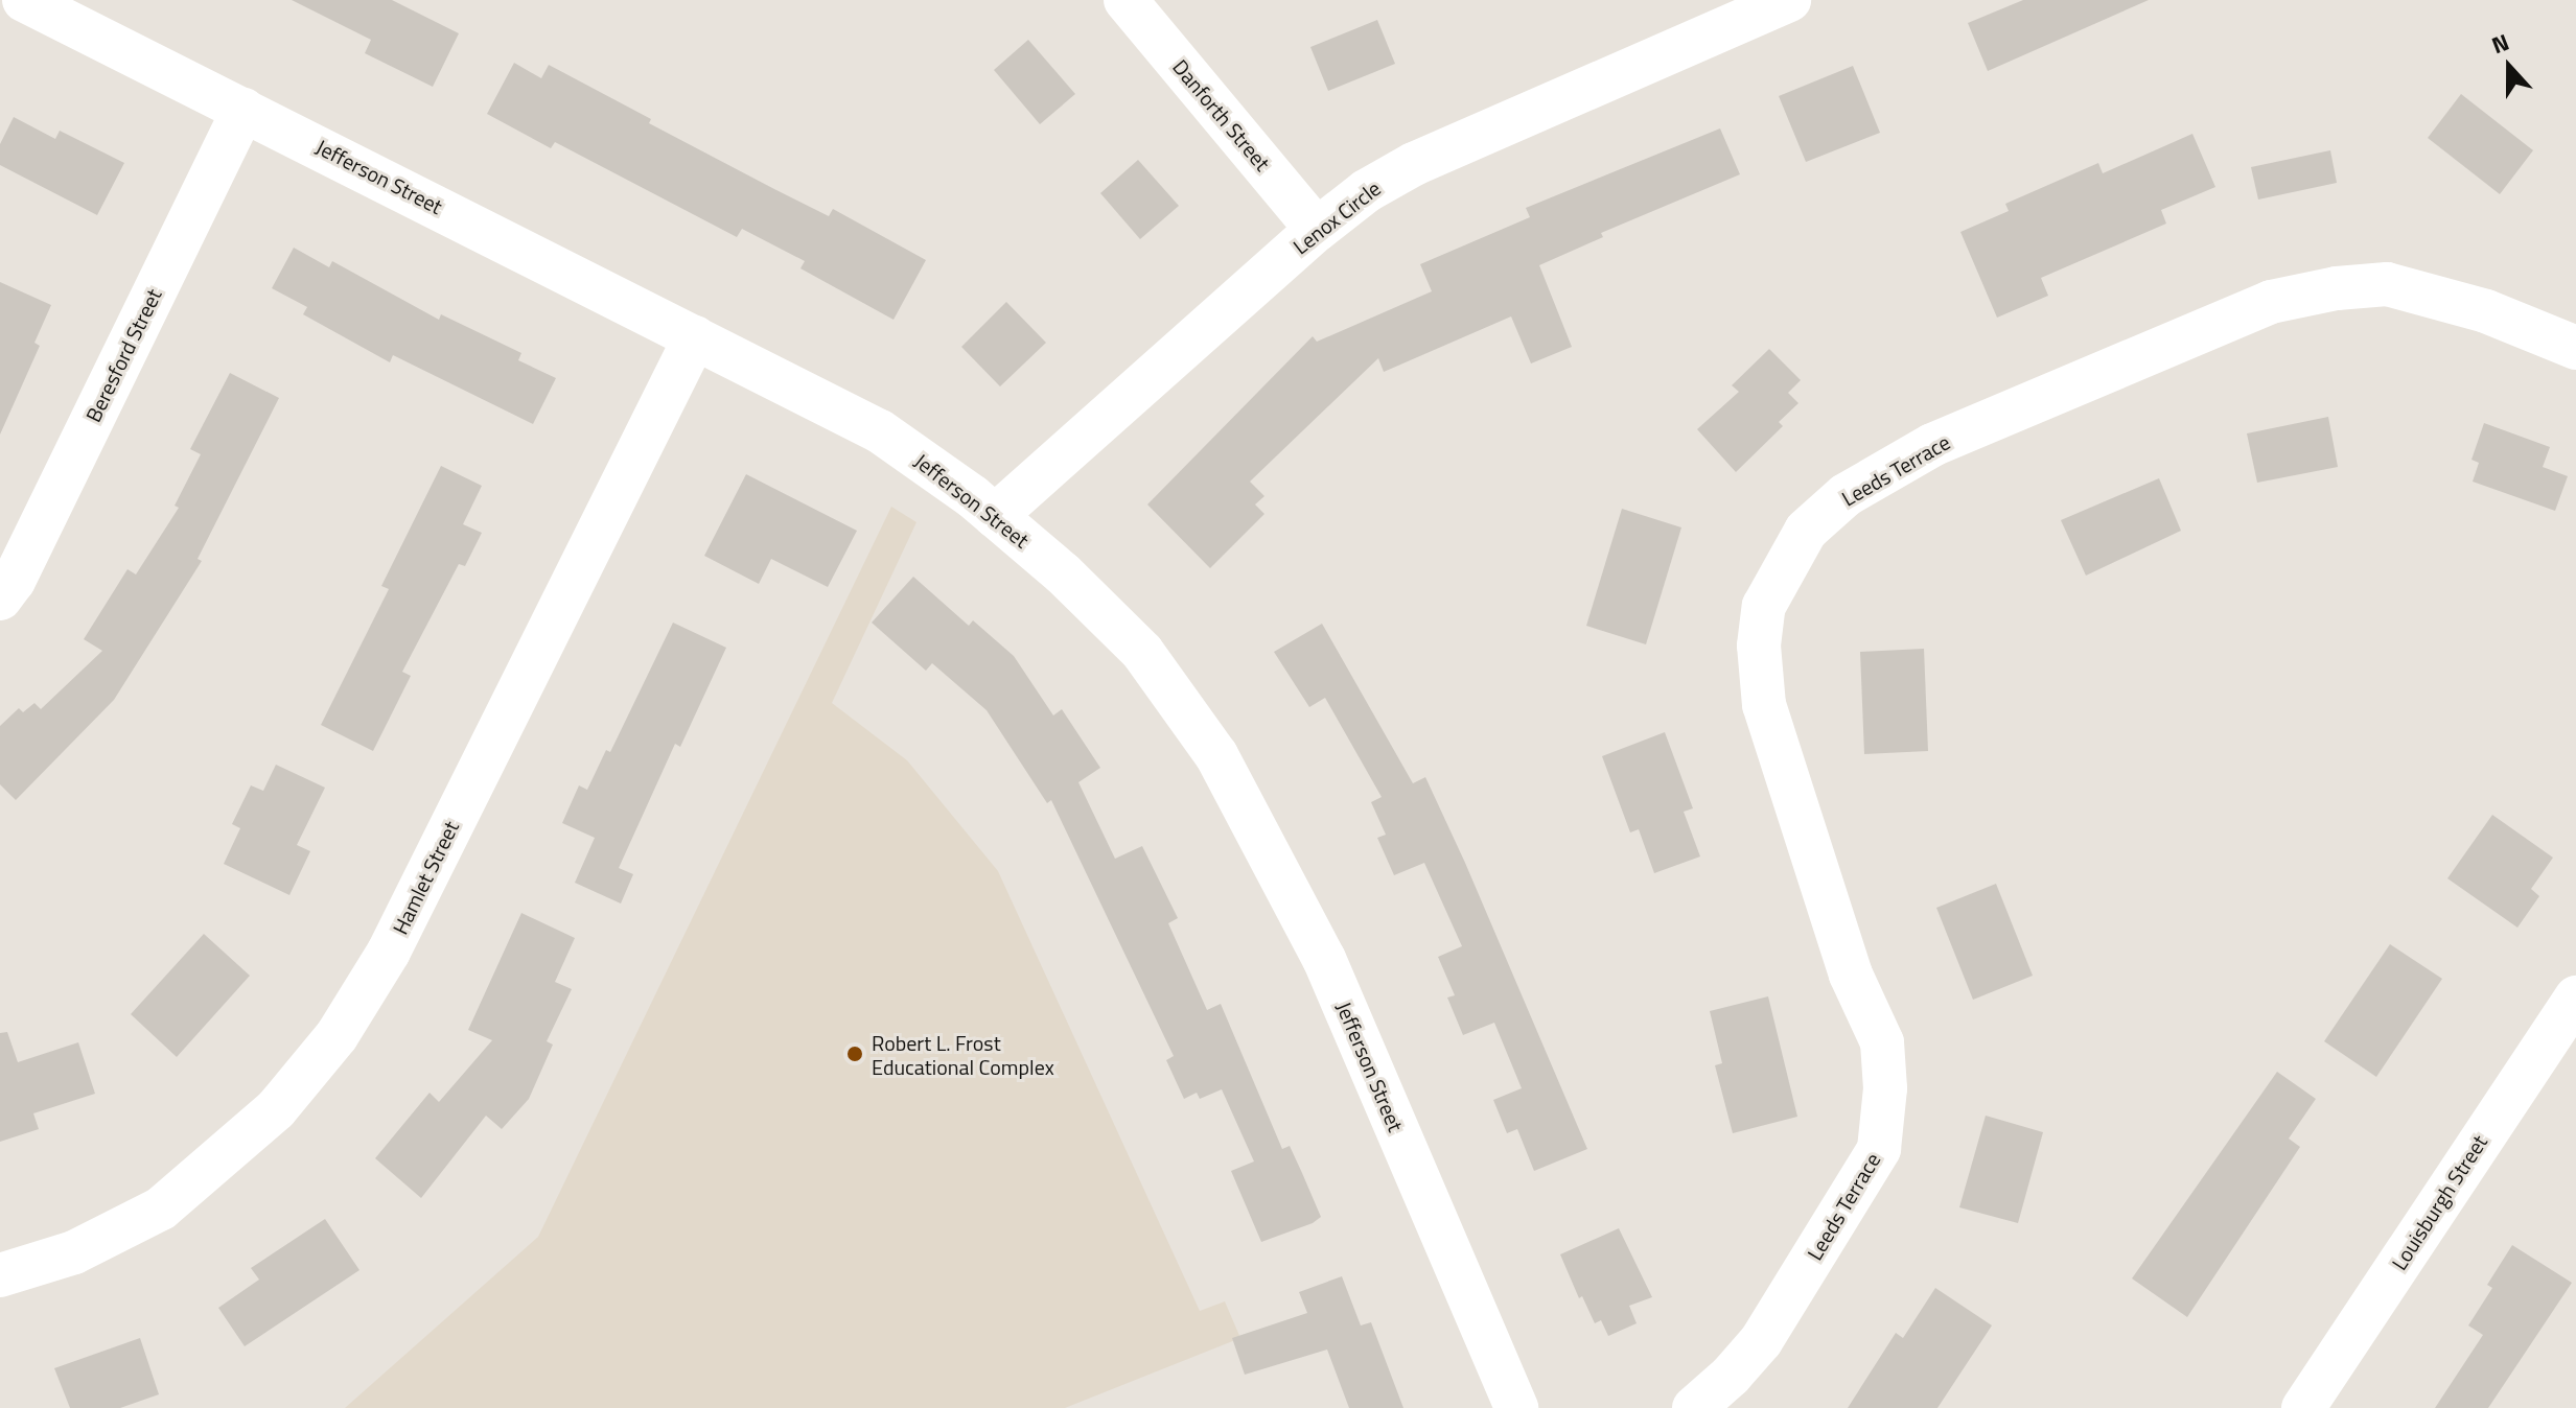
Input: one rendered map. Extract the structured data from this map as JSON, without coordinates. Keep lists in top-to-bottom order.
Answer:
{
  "streets": {
    "street": [
      "Danforth Street",
      "Jefferson Street",
      "Lenox Circle",
      "Beresford Street",
      "Leeds Terrace",
      "Hamlet Street",
      "Louisburgh Street"
    ]
  },
  "crossings": [
    ["Danforth Street", "Lenox Circle"],
    ["Jefferson Street", "Lenox Circle"],
    ["Jefferson Street", "Beresford Street"],
    ["Jefferson Street", "Hamlet Street"]
  ],
  "places": ["Robert L. Frost Educational Complex"],
  "north": "top"
}
